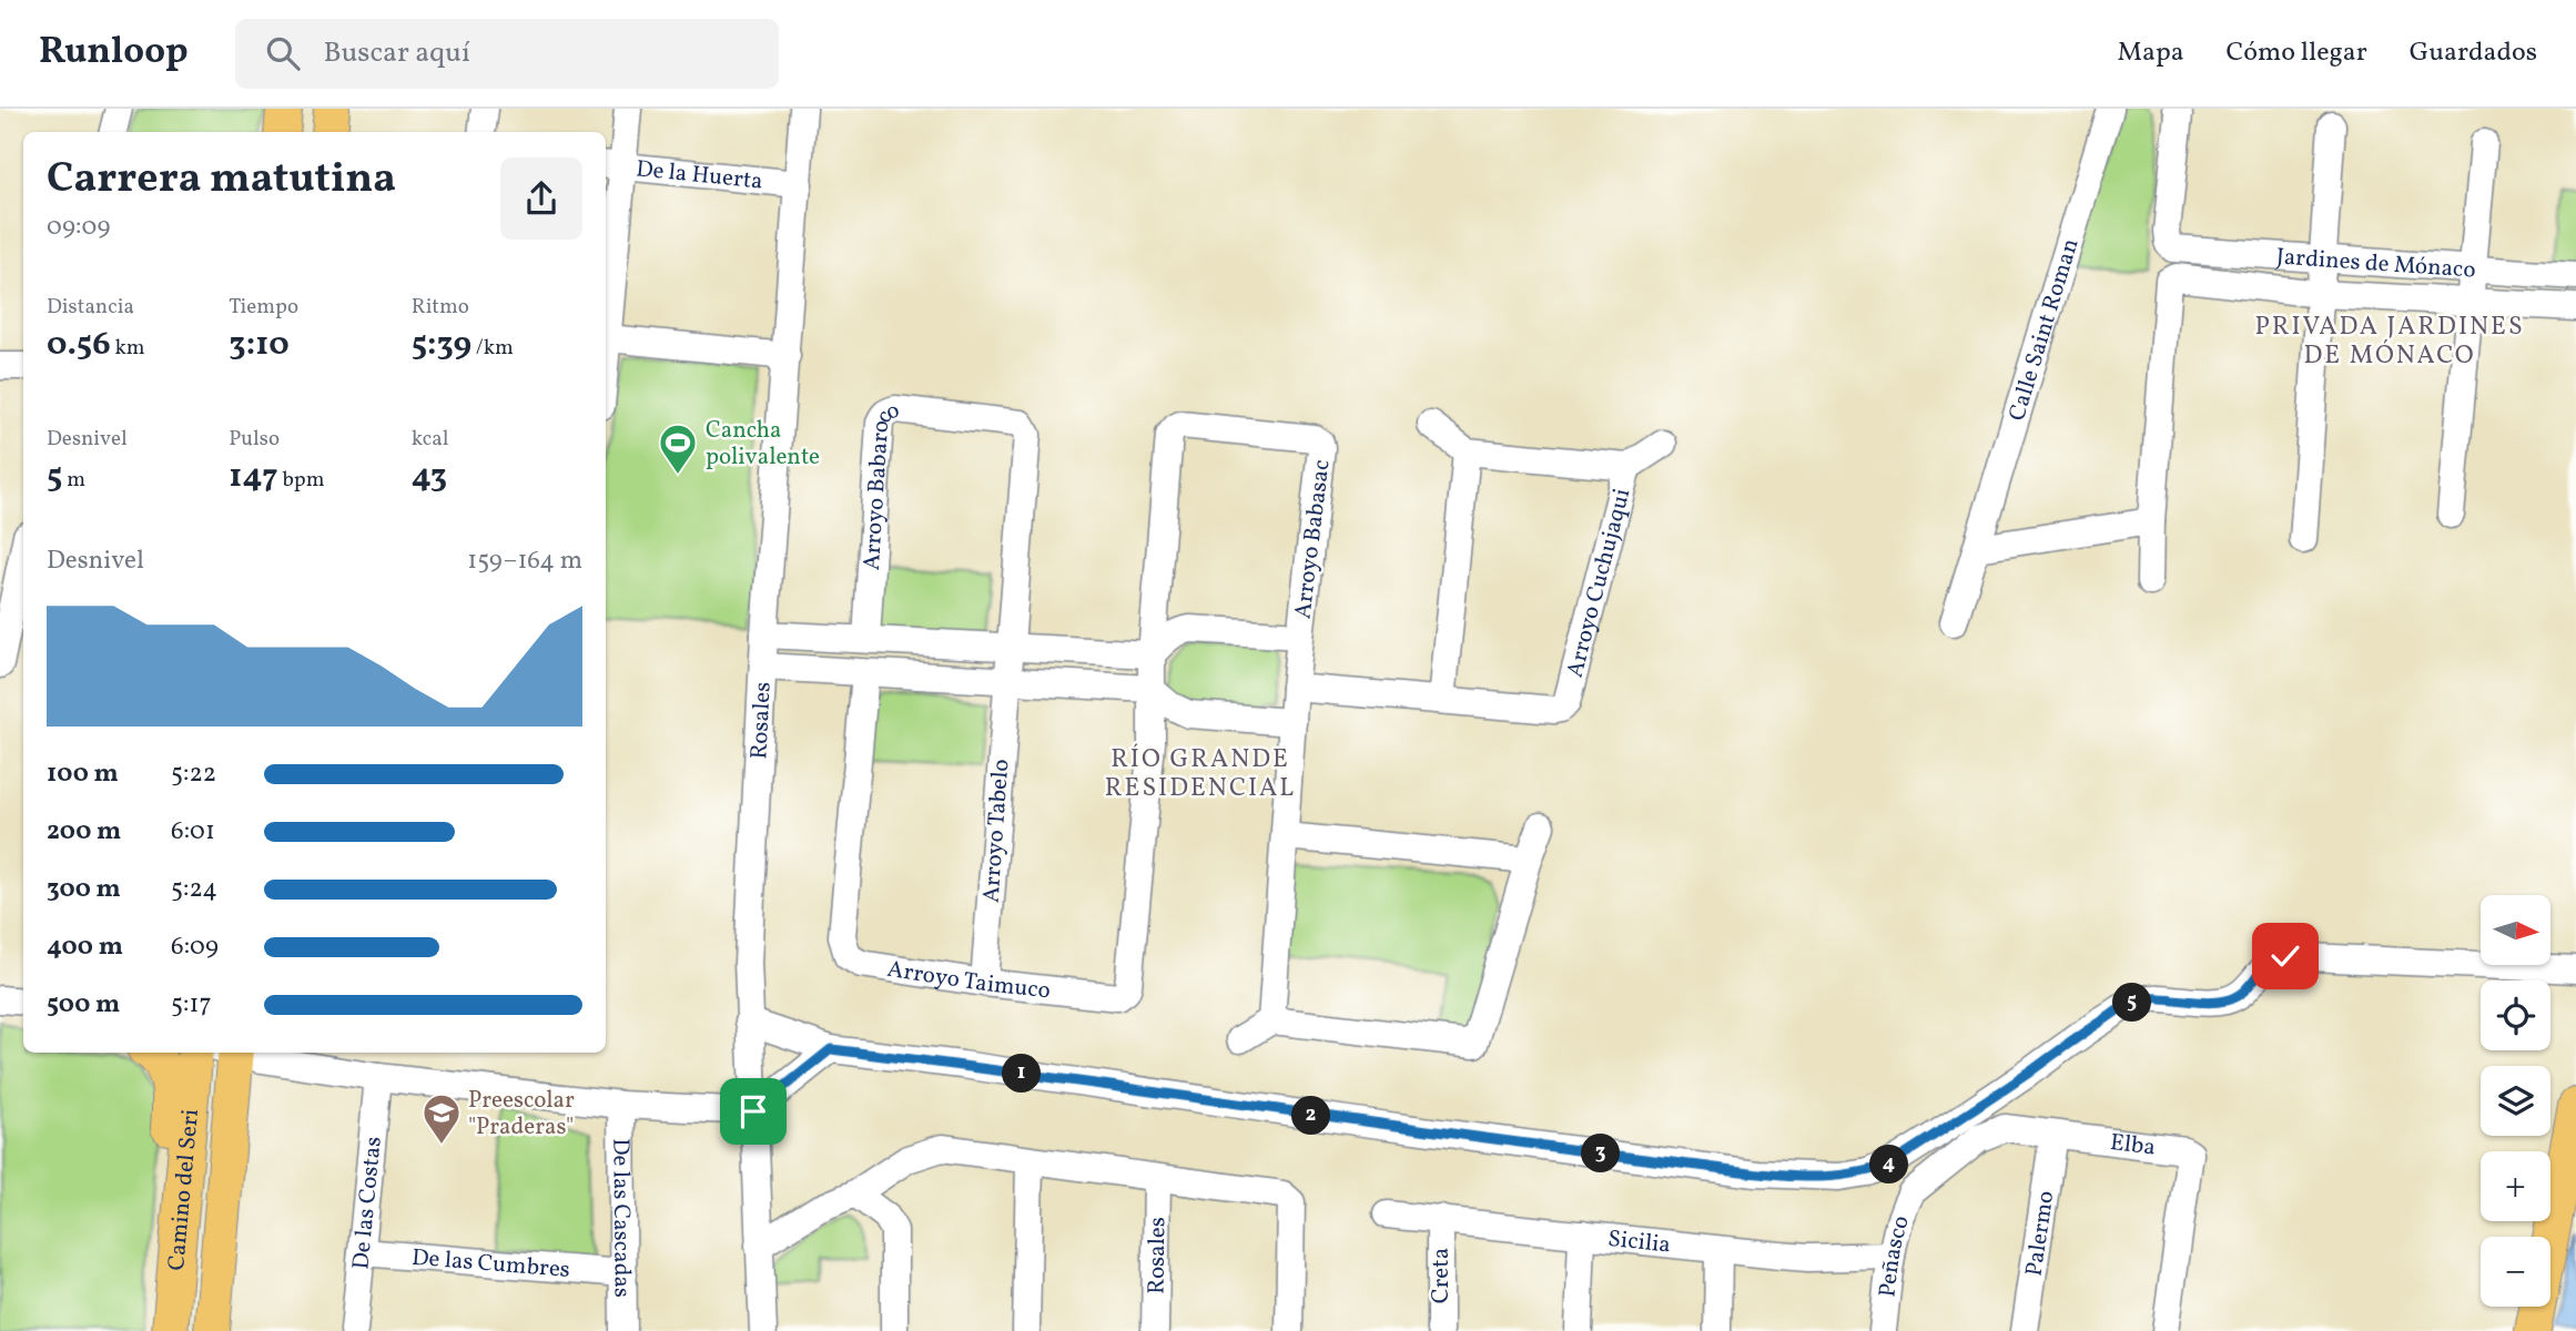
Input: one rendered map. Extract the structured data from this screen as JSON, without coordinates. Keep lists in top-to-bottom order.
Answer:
{
  "streets": {
    "main road": ["Camino del Seri"],
    "street": [
      "De la Huerta",
      "Jardines de Mónaco",
      "Calle Saint Roman",
      "Arroyo Babaroco",
      "Arroyo Babasac",
      "Arroyo Cuchujaqui",
      "Rosales",
      "Arroyo Tabelo",
      "Arroyo Taimuco",
      "Elba",
      "De las Costas",
      "De las Cascadas",
      "Palermo",
      "Sicilia",
      "Peñasco",
      "De las Cumbres",
      "Creta"
    ]
  },
  "crossings": [
    ["De la Huerta", "Rosales"],
    ["Arroyo Babaroco", "Arroyo Tabelo"],
    ["Arroyo Babasac", "Arroyo Cuchujaqui"],
    ["Arroyo Babasac", "Arroyo Taimuco"],
    ["Arroyo Tabelo", "Arroyo Taimuco"],
    ["Elba", "Palermo"],
    ["Elba", "Peñasco"],
    ["De las Costas", "De las Cumbres"],
    ["De las Cascadas", "De las Cumbres"],
    ["Sicilia", "Peñasco"],
    ["Sicilia", "Creta"]
  ],
  "districts": ["PRIVADA JARDINES DE MÓNACO", "RÍO GRANDE RESIDENCIAL"],
  "places": {
    "sports": ["Cancha polivalente"],
    "school or university": ["Preescolar \"Praderas\""]
  },
  "north": "right",
  "page": {
    "header": "Runloop",
    "search": "Buscar aquí",
    "nav": ["Mapa", "Cómo llegar", "Guardados"],
    "heading": ["Carrera matutina", "09:09"],
    "stats": [
      ["Distancia", "0.56 km"],
      ["Tiempo", "3:10"],
      ["Ritmo", "5:39 /km"],
      ["Desnivel", "5 m"],
      ["Pulso", "147 bpm"],
      ["kcal", "43"]
    ],
    "chart": ["Desnivel", "159–164 m"],
    "list": [
      {
        "name": "100 m",
        "note": "5:22"
      },
      {
        "name": "200 m",
        "note": "6:01"
      },
      {
        "name": "300 m",
        "note": "5:24"
      },
      {
        "name": "400 m",
        "note": "6:09"
      },
      {
        "name": "500 m",
        "note": "5:17"
      }
    ],
    "map_buttons": ["+", "−"],
    "pins": [
      "5",
      "1",
      "2",
      "3",
      "4"
    ]
  }
}
